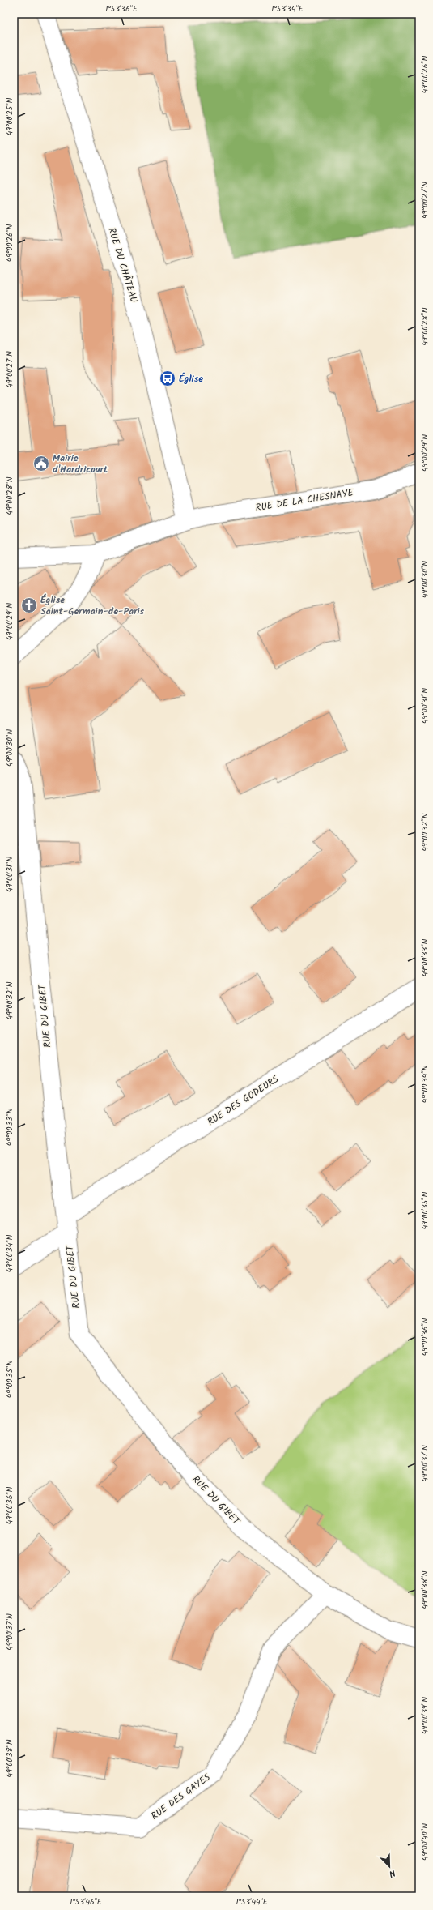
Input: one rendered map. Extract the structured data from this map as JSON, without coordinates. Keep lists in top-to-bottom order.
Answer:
{
  "streets": {
    "street": [
      "RUE DU CHÂTEAU",
      "RUE DE LA CHESNAYE",
      "RUE DU GIBET",
      "RUE DES GODEURS",
      "RUE DES GAYES"
    ]
  },
  "crossings": [
    ["RUE DU CHÂTEAU", "RUE DE LA CHESNAYE"],
    ["RUE DU GIBET", "RUE DES GODEURS"],
    ["RUE DU GIBET", "RUE DES GAYES"]
  ],
  "places": {
    "bus stop": ["Église"],
    "public building": ["Mairie d'Hardricourt"],
    "church": ["Église Saint-Germain-de-Paris"]
  },
  "north": "bottom right",
  "coordinates": [
    "1°53'36\"E",
    "1°53'34\"E",
    "49°00'26\"N",
    "49°00'25\"N",
    "49°00'27\"N",
    "49°00'28\"N",
    "49°00'29\"N",
    "49°00'30\"N",
    "49°00'31\"N",
    "49°00'32\"N",
    "49°00'33\"N",
    "49°00'34\"N",
    "49°00'35\"N",
    "49°00'36\"N",
    "49°00'37\"N",
    "49°00'38\"N",
    "49°00'39\"N",
    "49°00'40\"N",
    "1°53'46\"E",
    "1°53'44\"E"
  ]
}
